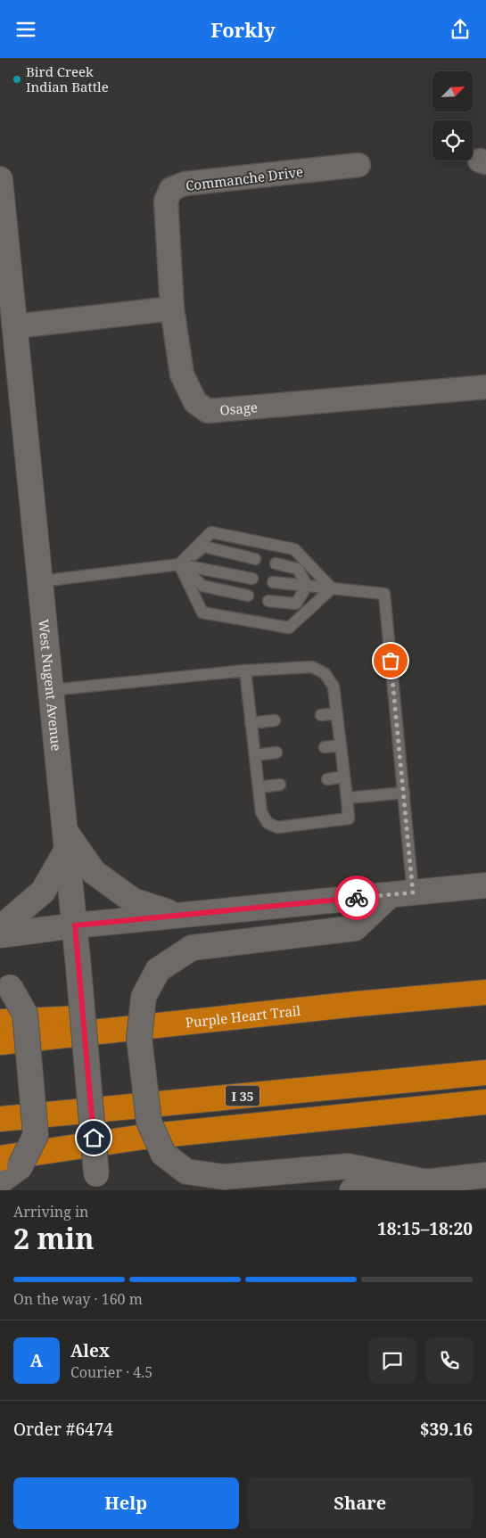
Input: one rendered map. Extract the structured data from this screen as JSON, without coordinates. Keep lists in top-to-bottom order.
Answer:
{
  "streets": {
    "highway": ["Purple Heart Trail", "I 35"],
    "main road": ["West Nugent Avenue"],
    "street": ["Commanche Drive", "Osage"]
  },
  "crossings": [
    ["Commanche Drive", "Osage"]
  ],
  "places": ["Bird Creek Indian Battle"],
  "north": "top right",
  "page": {
    "header": "Forkly",
    "heading": ["2 min", "Arriving in", "18:15–18:20"],
    "panel": [
      "Alex",
      "Courier · 4.5",
      "Order #6474",
      "$39.16"
    ],
    "bar": "On the way · 160 m",
    "round": "A",
    "buttons": ["Help", "Share"]
  }
}
